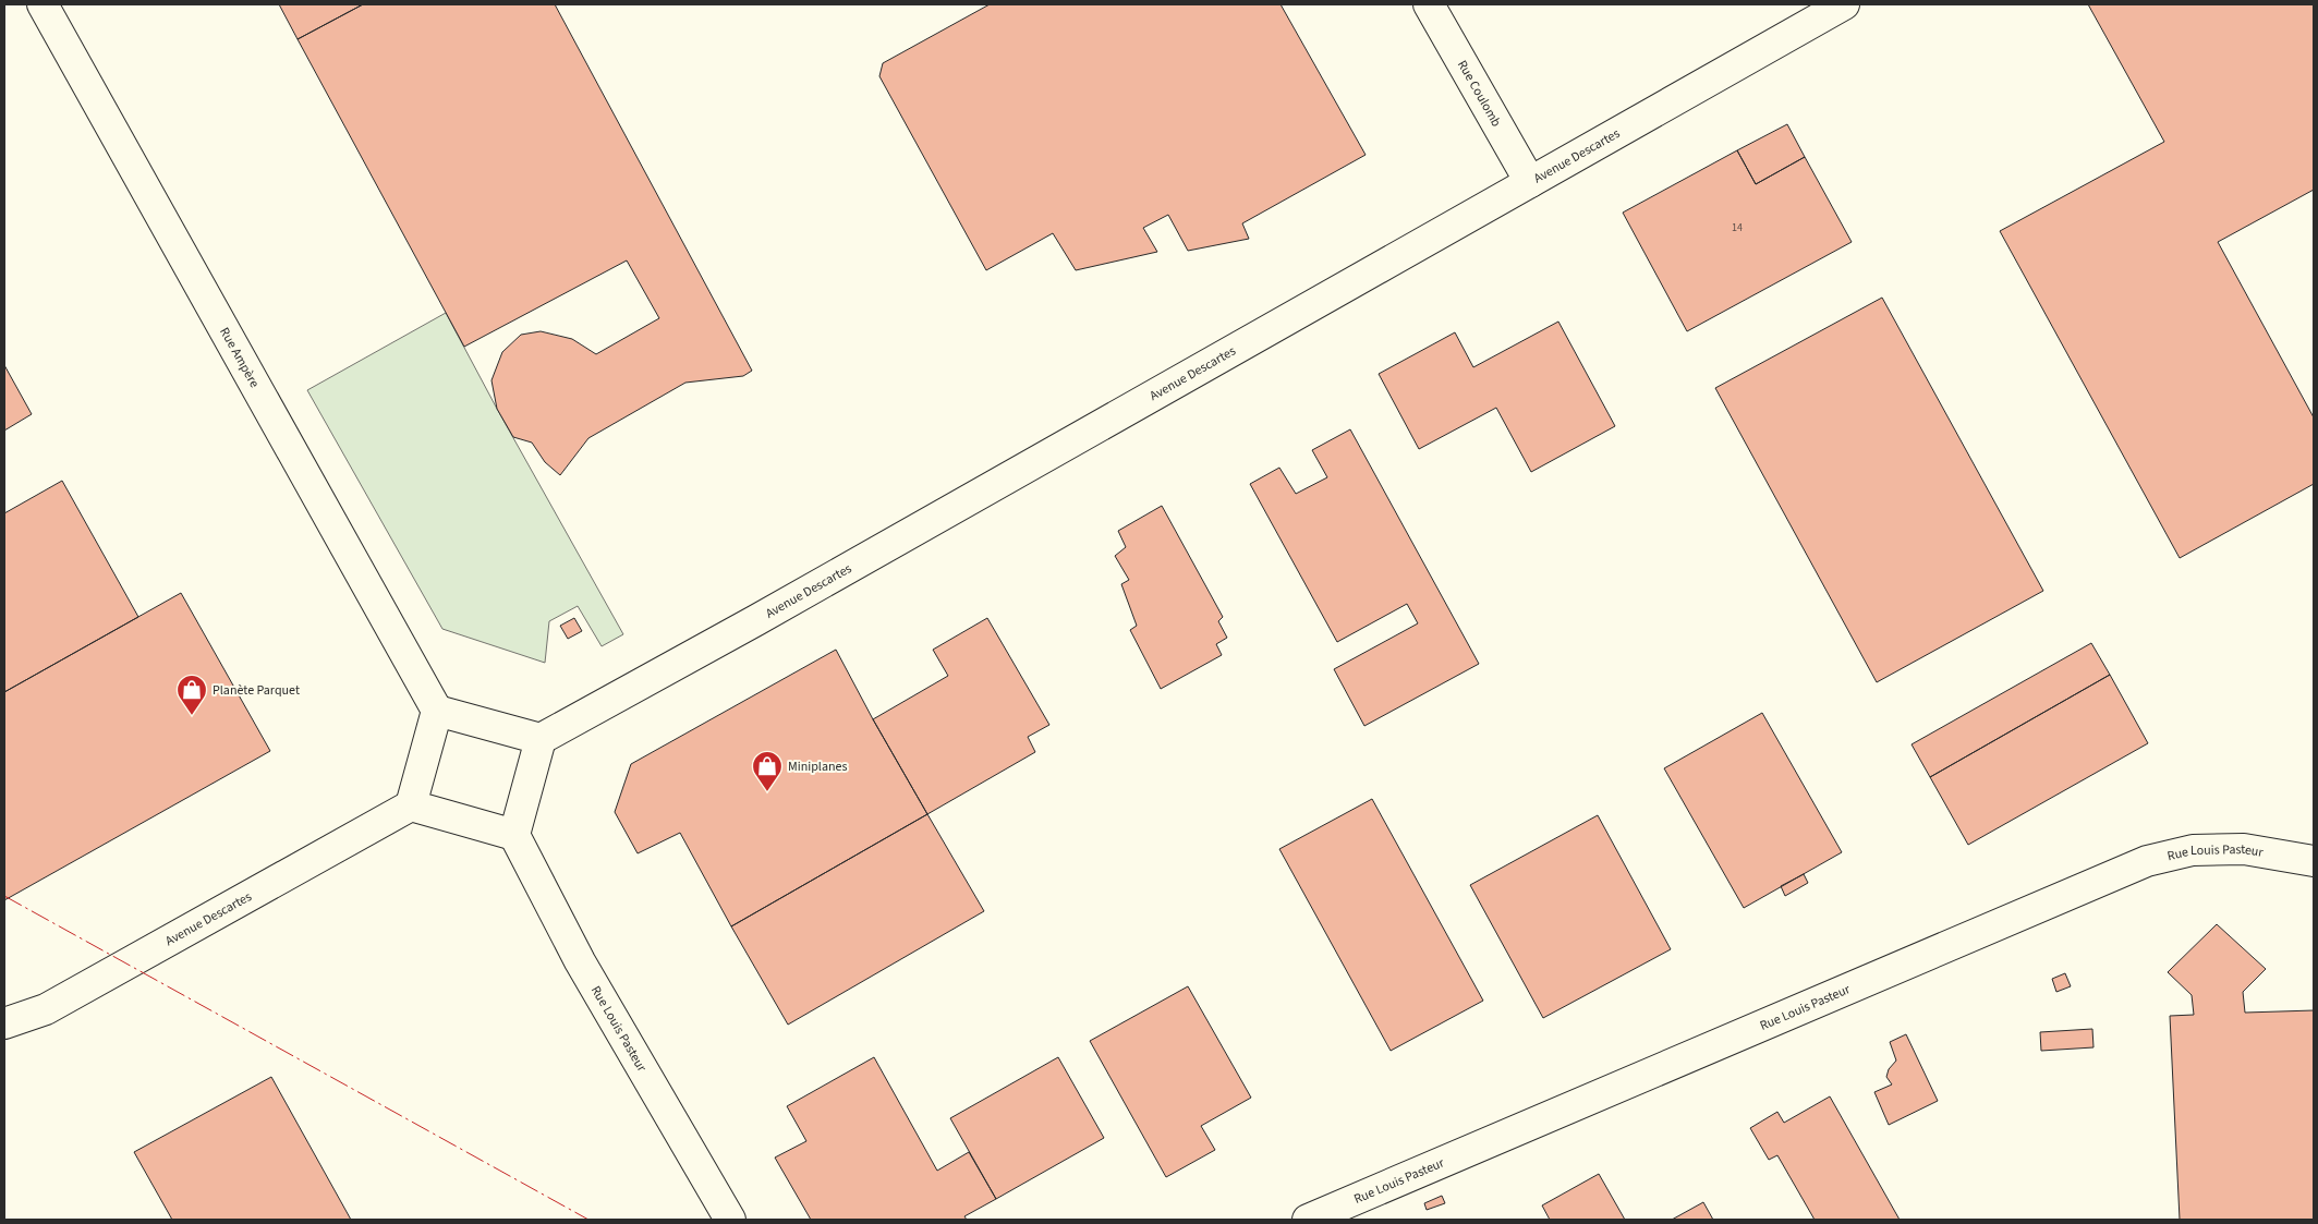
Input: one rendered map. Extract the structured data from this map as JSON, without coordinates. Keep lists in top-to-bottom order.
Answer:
{
  "streets": {
    "street": [
      "Rue Coulomb",
      "Avenue Descartes",
      "Rue Ampère",
      "Rue Louis Pasteur"
    ]
  },
  "crossings": [
    ["Rue Coulomb", "Avenue Descartes"]
  ],
  "places": {
    "shop": ["Planète Parquet", "Miniplanes"]
  },
  "house_numbers": ["14"]
}
